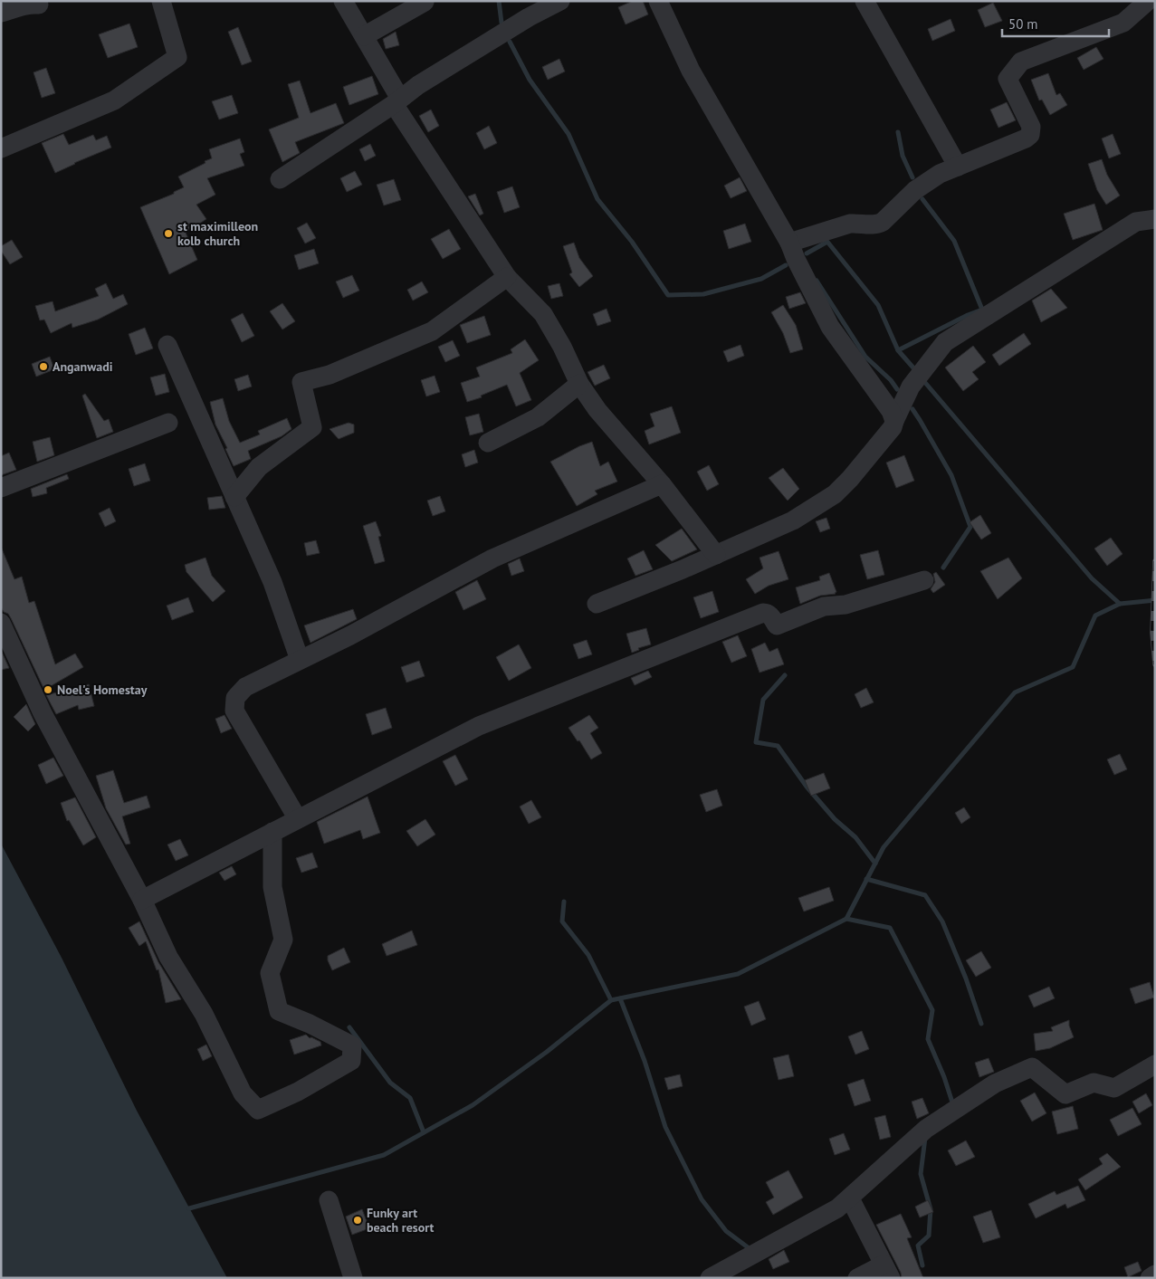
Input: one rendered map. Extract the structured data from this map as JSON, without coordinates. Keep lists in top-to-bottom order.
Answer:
{
  "places": [
    "st maximilleon kolb church",
    "Anganwadi",
    "Noel's Homestay",
    "Funky art beach resort"
  ],
  "scale_bar": "50 m"
}
